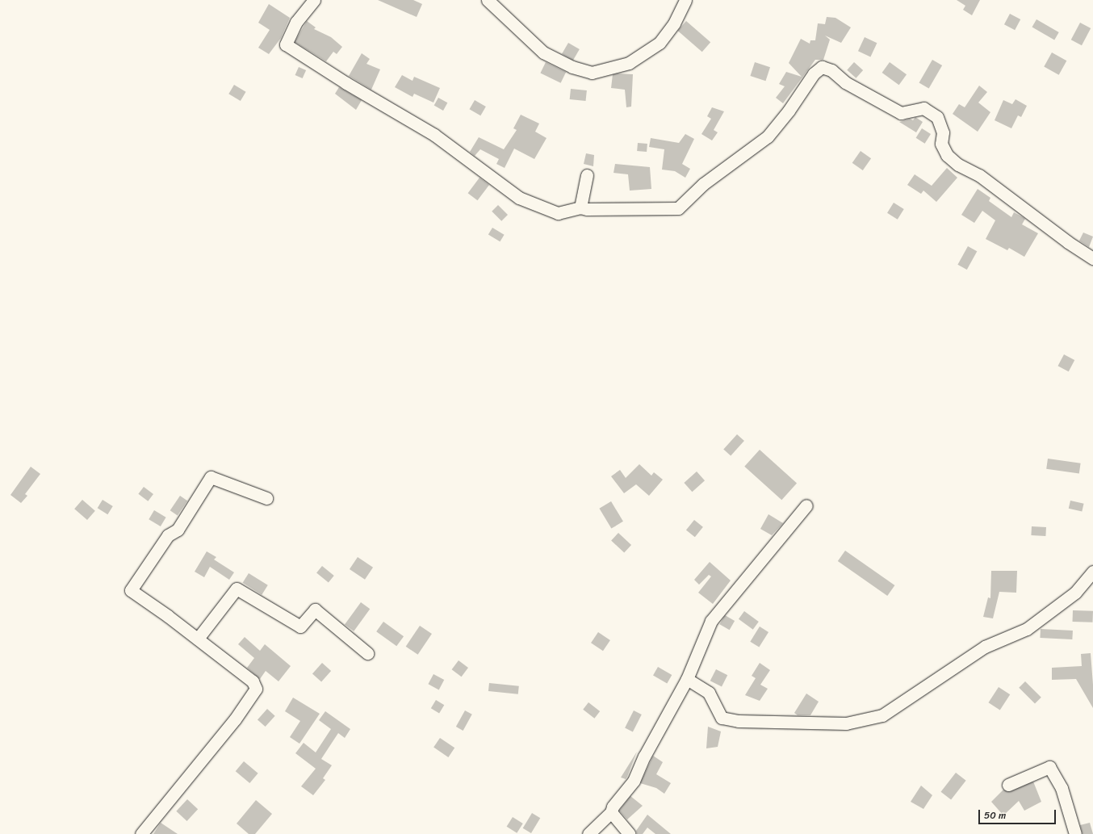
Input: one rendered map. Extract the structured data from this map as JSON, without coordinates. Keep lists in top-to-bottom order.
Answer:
{
  "scale_bar": "50 m"
}
